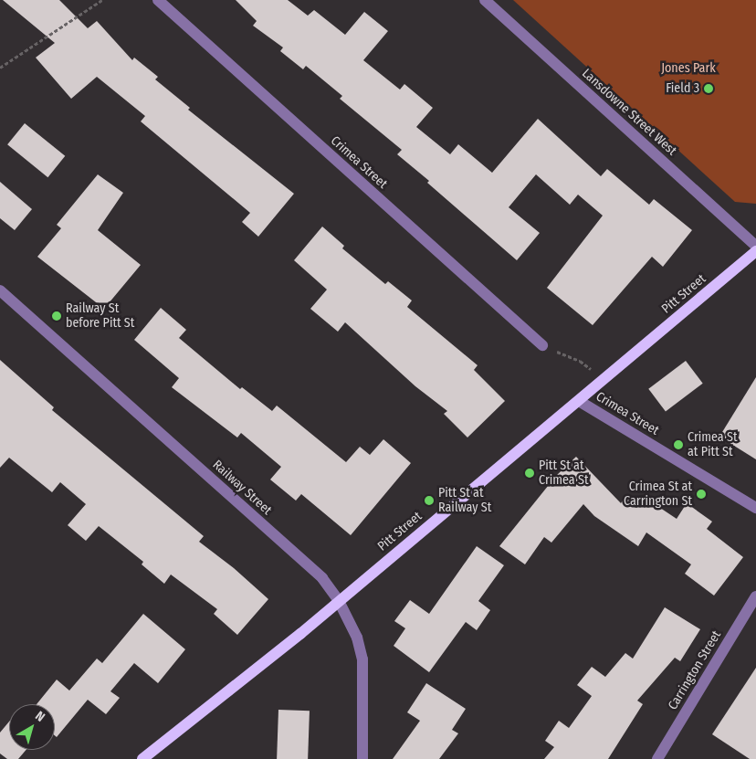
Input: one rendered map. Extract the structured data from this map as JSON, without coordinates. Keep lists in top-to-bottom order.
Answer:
{
  "streets": {
    "main road": ["Pitt Street"],
    "street": [
      "Lansdowne Street West",
      "Crimea Street",
      "Railway Street",
      "Carrington Street"
    ]
  },
  "crossings": [
    ["Crimea Street", "Pitt Street"],
    ["Pitt Street", "Railway Street"]
  ],
  "parks": ["Jones Park"],
  "places": [
    "Field 3",
    "Railway St before Pitt St",
    "Crimea St at Pitt St",
    "Pitt St at Crimea St",
    "Crimea St at Carrington St",
    "Pitt St at Railway St"
  ],
  "north": "top right"
}
